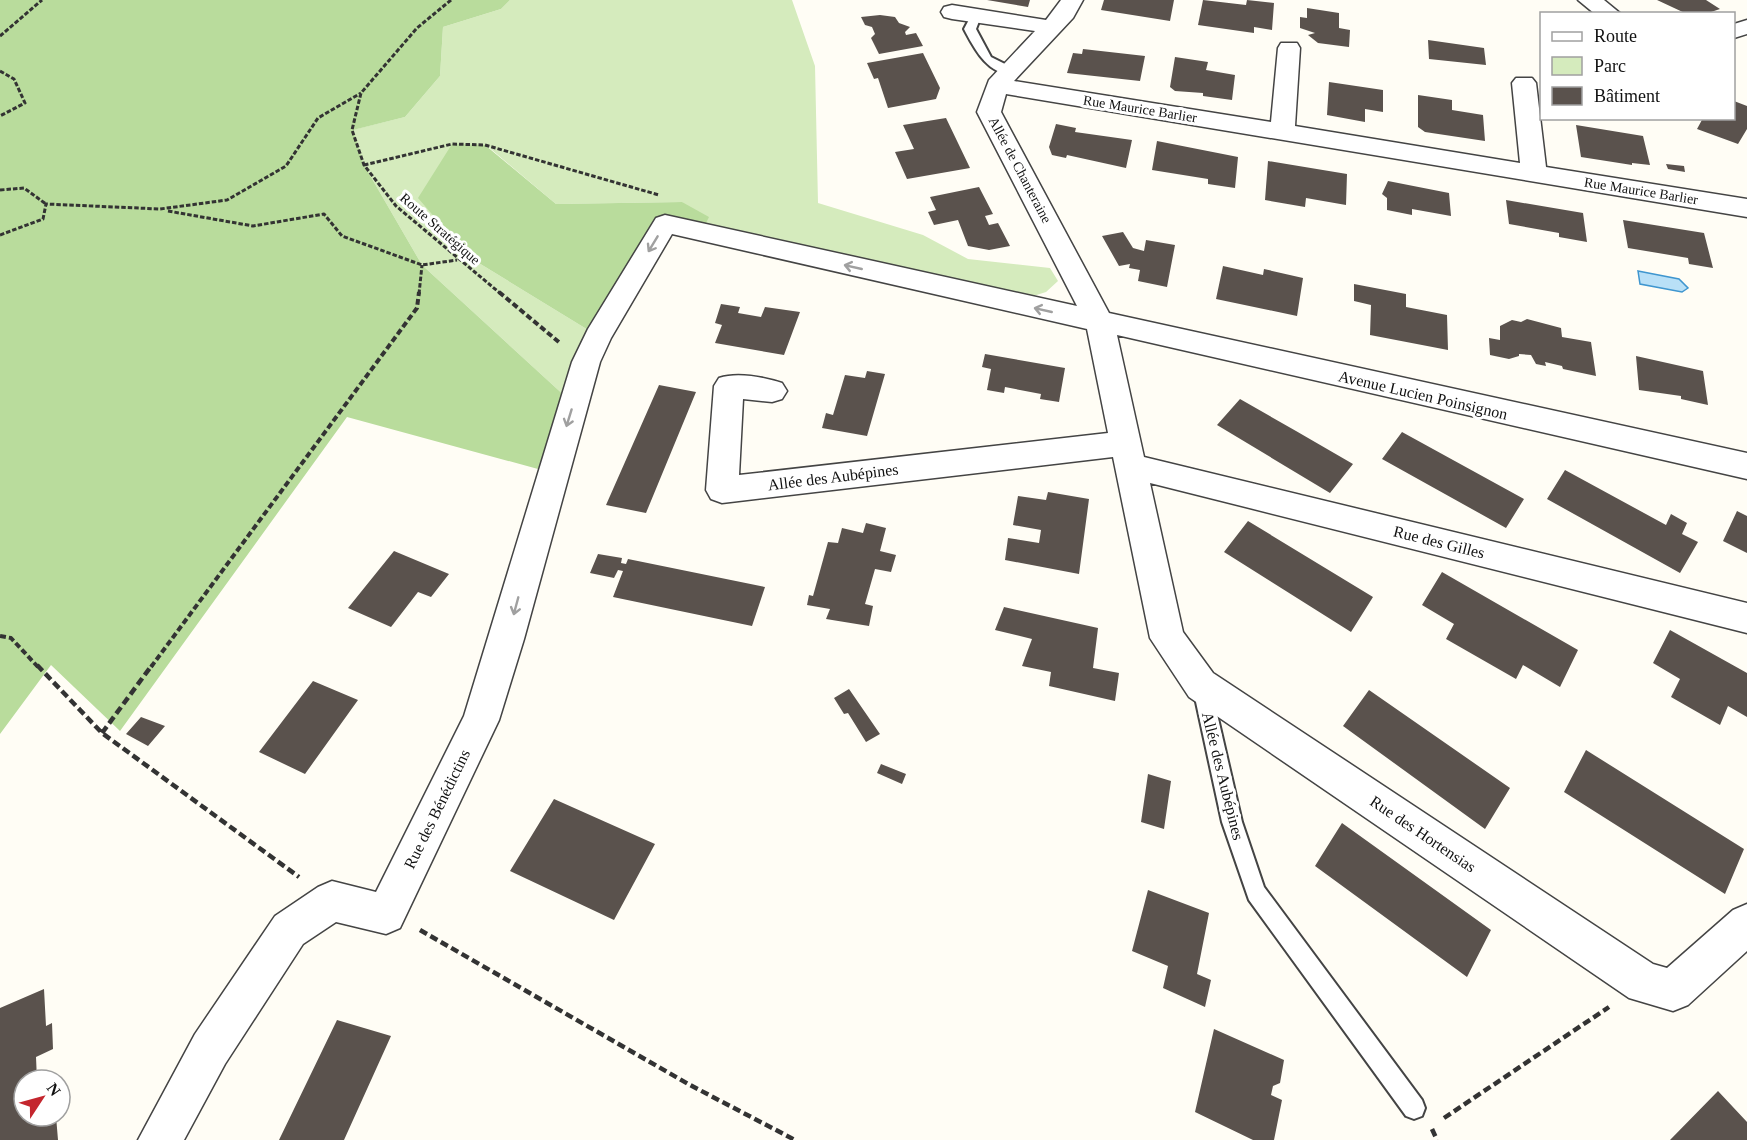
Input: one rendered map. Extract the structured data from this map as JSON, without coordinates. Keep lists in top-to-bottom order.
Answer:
{
  "streets": {
    "street": [
      "Rue Maurice Barlier",
      "Allée de Chanteraine",
      "Avenue Lucien Poinsignon",
      "Allée des Aubépines",
      "Rue des Gilles",
      "Rue des Bénédictins",
      "Rue des Hortensias"
    ],
    "path": ["Route Stratégique"]
  },
  "crossings": [
    ["Rue Maurice Barlier", "Allée de Chanteraine"],
    ["Allée de Chanteraine", "Avenue Lucien Poinsignon"],
    ["Allée de Chanteraine", "Allée des Aubépines"],
    ["Route Stratégique", "Avenue Lucien Poinsignon"],
    ["Route Stratégique", "Rue des Bénédictins"],
    ["Avenue Lucien Poinsignon", "Allée des Aubépines"],
    ["Avenue Lucien Poinsignon", "Rue des Bénédictins"],
    ["Allée des Aubépines", "Rue des Gilles"],
    ["Allée des Aubépines", "Rue des Hortensias"]
  ],
  "one_way": ["Avenue Lucien Poinsignon", "Rue des Bénédictins"],
  "legend": ["Route", "Parc", "Bâtiment"],
  "north": "top right"
}
